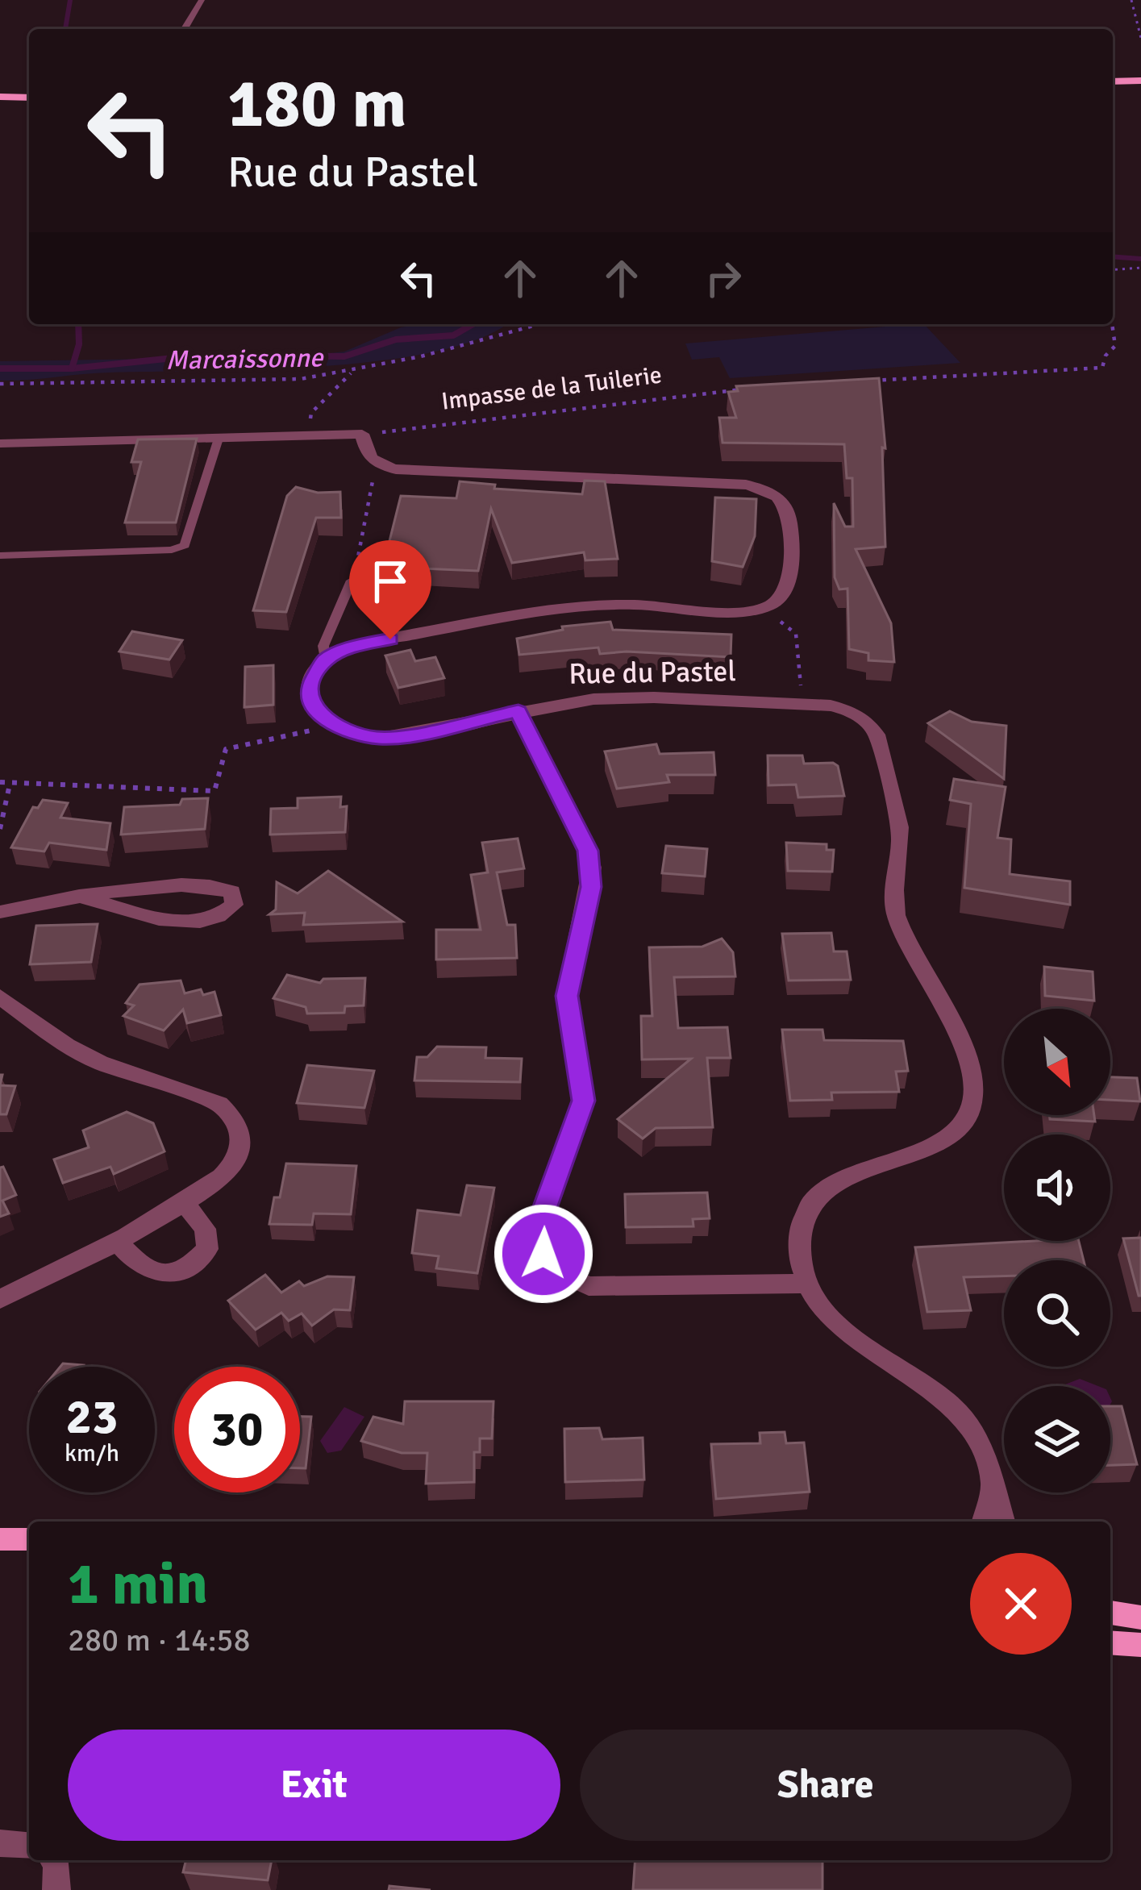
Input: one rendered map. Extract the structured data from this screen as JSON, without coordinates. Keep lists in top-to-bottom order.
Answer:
{
  "streets": {
    "street": ["Rue du Pastel"],
    "path": ["Impasse de la Tuilerie"]
  },
  "water": ["Marcaissonne"],
  "north": "bottom right",
  "page": {
    "turn": ["180 m", "Rue du Pastel"],
    "speed": "23 km/h",
    "limit": "30",
    "heading": ["1 min", "280 m · 14:58"],
    "buttons": ["Exit", "Share"]
  }
}
